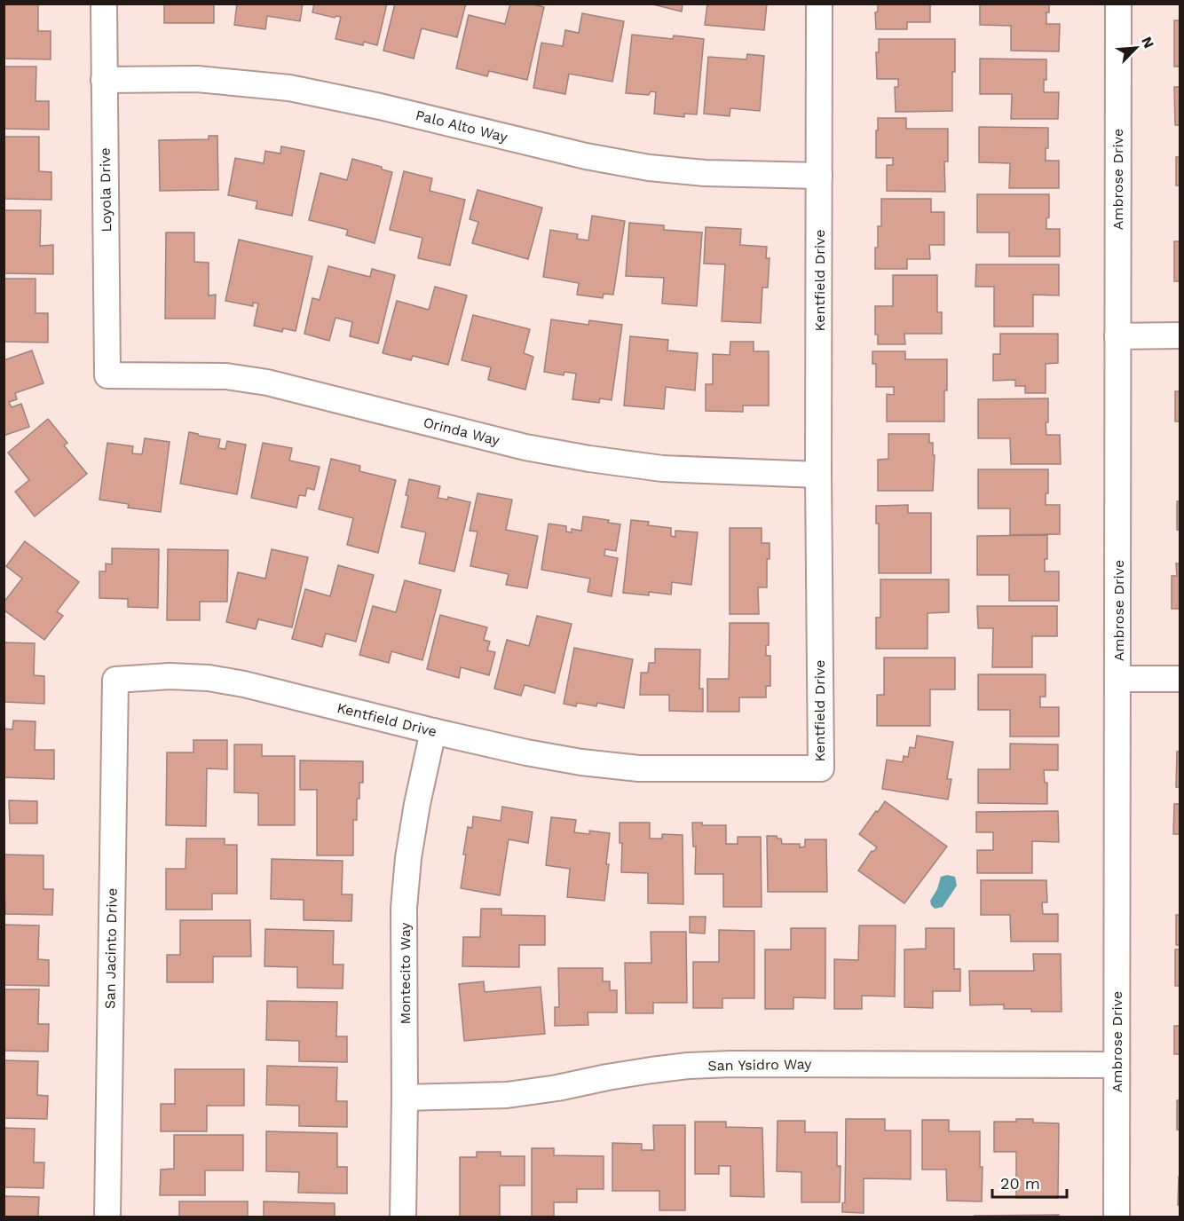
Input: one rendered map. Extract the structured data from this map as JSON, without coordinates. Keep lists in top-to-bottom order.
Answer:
{
  "streets": {
    "street": [
      "Palo Alto Way",
      "Ambrose Drive",
      "Loyola Drive",
      "Kentfield Drive",
      "Orinda Way",
      "San Jacinto Drive",
      "Montecito Way",
      "San Ysidro Way"
    ]
  },
  "crossings": [
    ["Palo Alto Way", "Loyola Drive"],
    ["Palo Alto Way", "Kentfield Drive"],
    ["Ambrose Drive", "San Ysidro Way"],
    ["Loyola Drive", "Orinda Way"],
    ["Kentfield Drive", "Orinda Way"],
    ["Kentfield Drive", "San Jacinto Drive"],
    ["Kentfield Drive", "Montecito Way"],
    ["Montecito Way", "San Ysidro Way"]
  ],
  "scale_bar": "20 m",
  "north": "top right"
}
